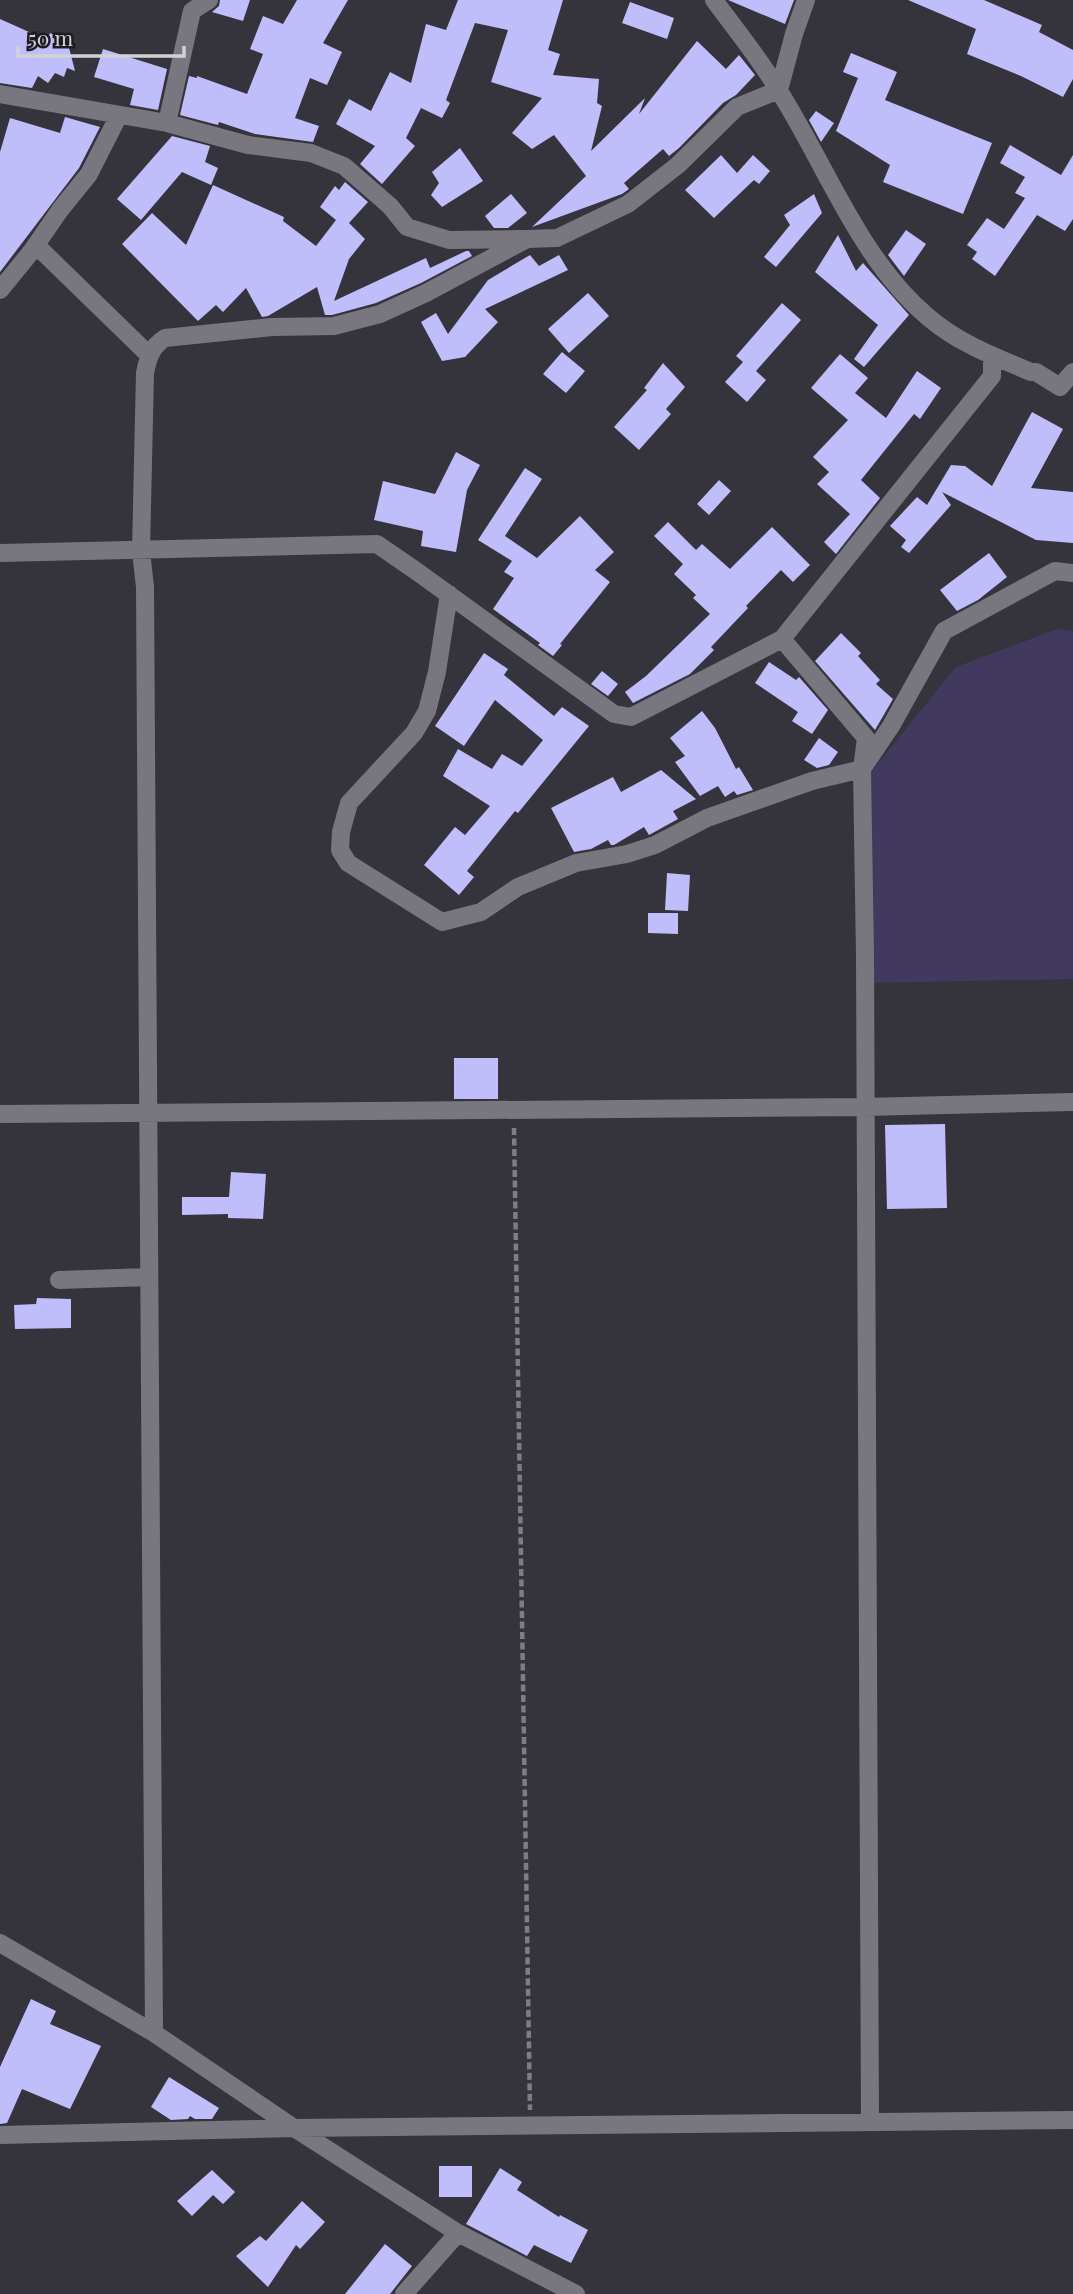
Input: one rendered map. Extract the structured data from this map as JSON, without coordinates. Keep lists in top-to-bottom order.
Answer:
{
  "scale_bar": "50 m"
}
